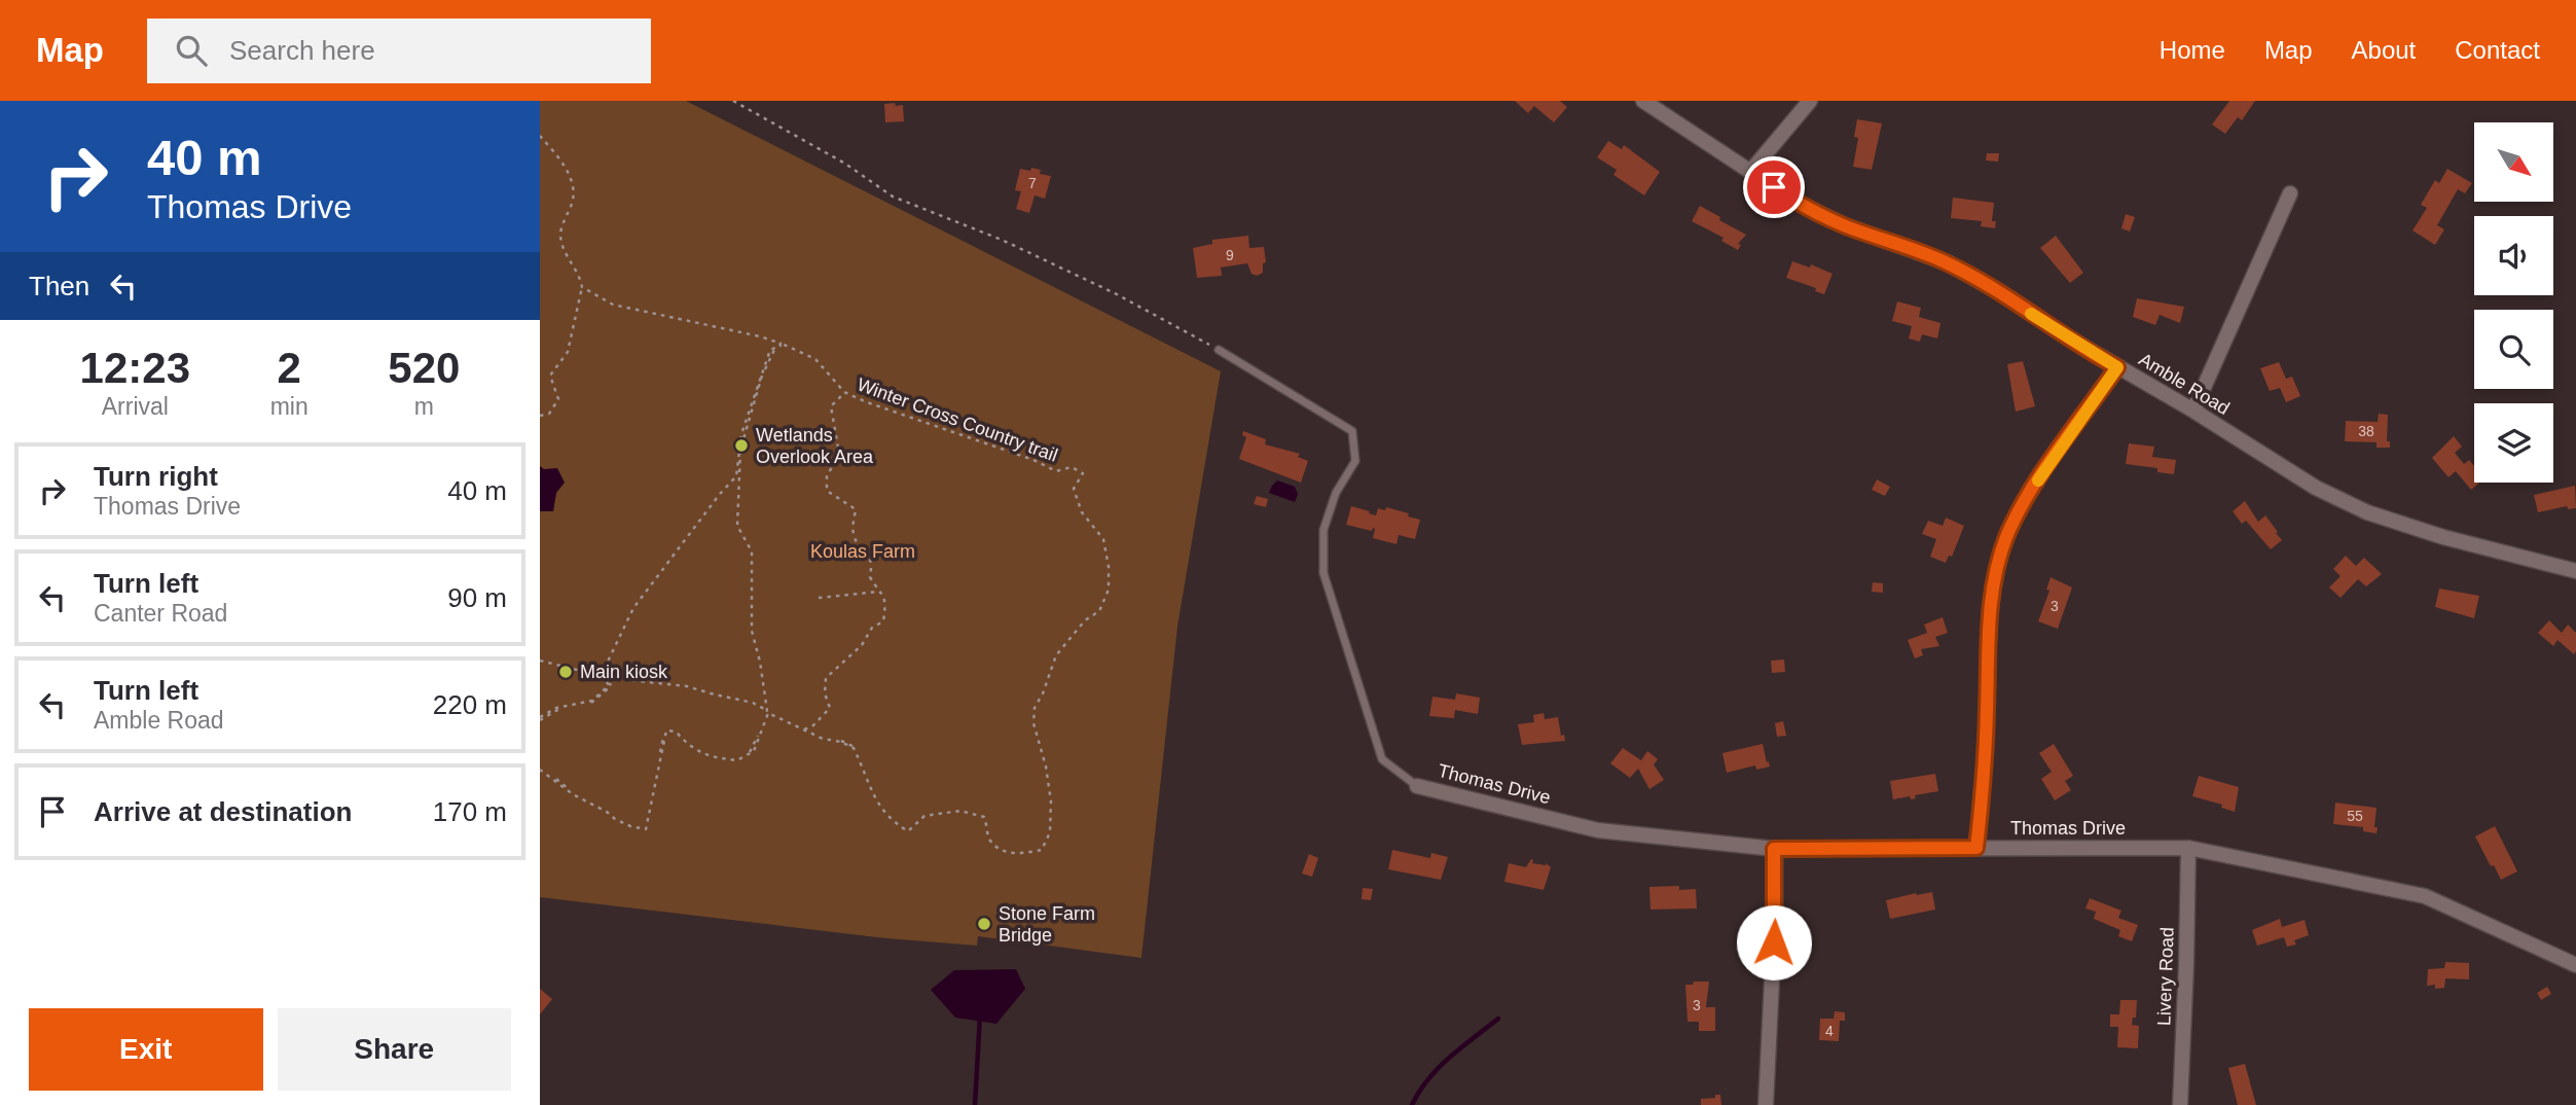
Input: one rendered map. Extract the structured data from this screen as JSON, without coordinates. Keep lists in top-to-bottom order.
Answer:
{
  "streets": {
    "street": ["Amble Road", "Thomas Drive", "Livery Road"],
    "path": ["Winter Cross Country trail"]
  },
  "crossings": [
    ["Thomas Drive", "Livery Road"]
  ],
  "parks": ["Koulas Farm"],
  "places": ["Wetlands Overlook Area", "Main kiosk", "Stone Farm Bridge"],
  "house_numbers": [
    "7",
    "9",
    "38",
    "3",
    "55",
    "3",
    "4"
  ],
  "north": "bottom right",
  "page": {
    "header": "Map",
    "search": "Search here",
    "nav": [
      "Home",
      "Map",
      "About",
      "Contact"
    ],
    "turn": ["40 m", "Thomas Drive"],
    "then": "Then",
    "eta": [
      "12:23",
      "Arrival",
      "2",
      "min",
      "520",
      "m"
    ],
    "list": [
      {
        "name": "Turn right",
        "note": "Thomas Drive",
        "value": "40 m"
      },
      {
        "name": "Turn left",
        "note": "Canter Road",
        "value": "90 m"
      },
      {
        "name": "Turn left",
        "note": "Amble Road",
        "value": "220 m"
      },
      {
        "name": "Arrive at destination",
        "value": "170 m"
      }
    ],
    "buttons": ["Exit", "Share"]
  }
}
